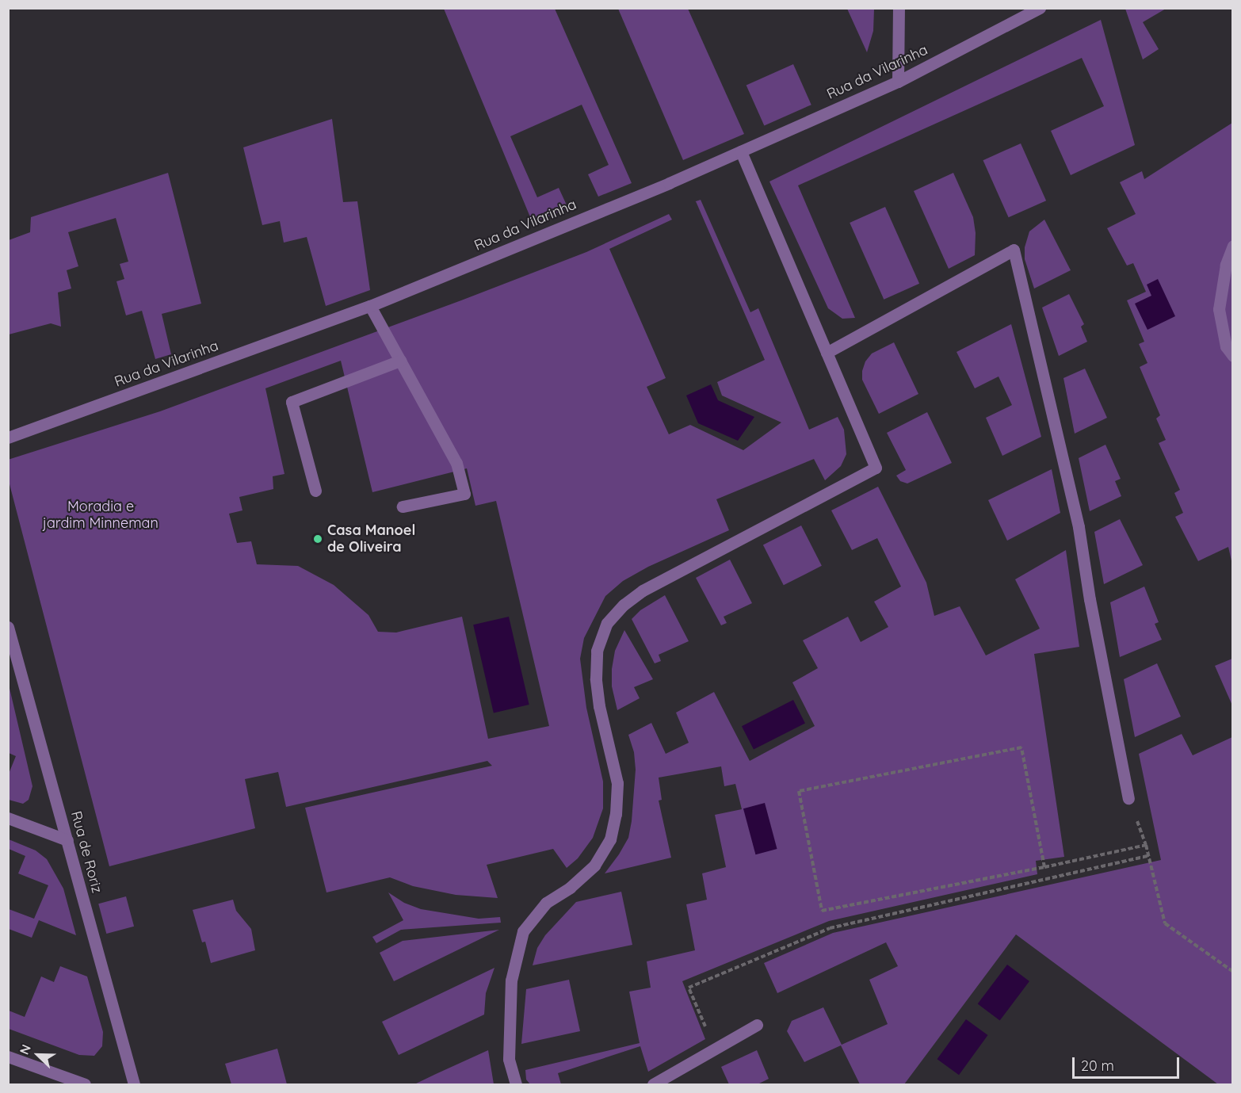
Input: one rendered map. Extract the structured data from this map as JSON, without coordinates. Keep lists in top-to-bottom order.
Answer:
{
  "streets": {
    "street": ["Rua da Vilarinha", "Rua de Roriz"]
  },
  "parks": ["Moradia e jardim Minneman"],
  "places": ["Casa Manoel de Oliveira"],
  "scale_bar": "20 m",
  "north": "top left"
}
